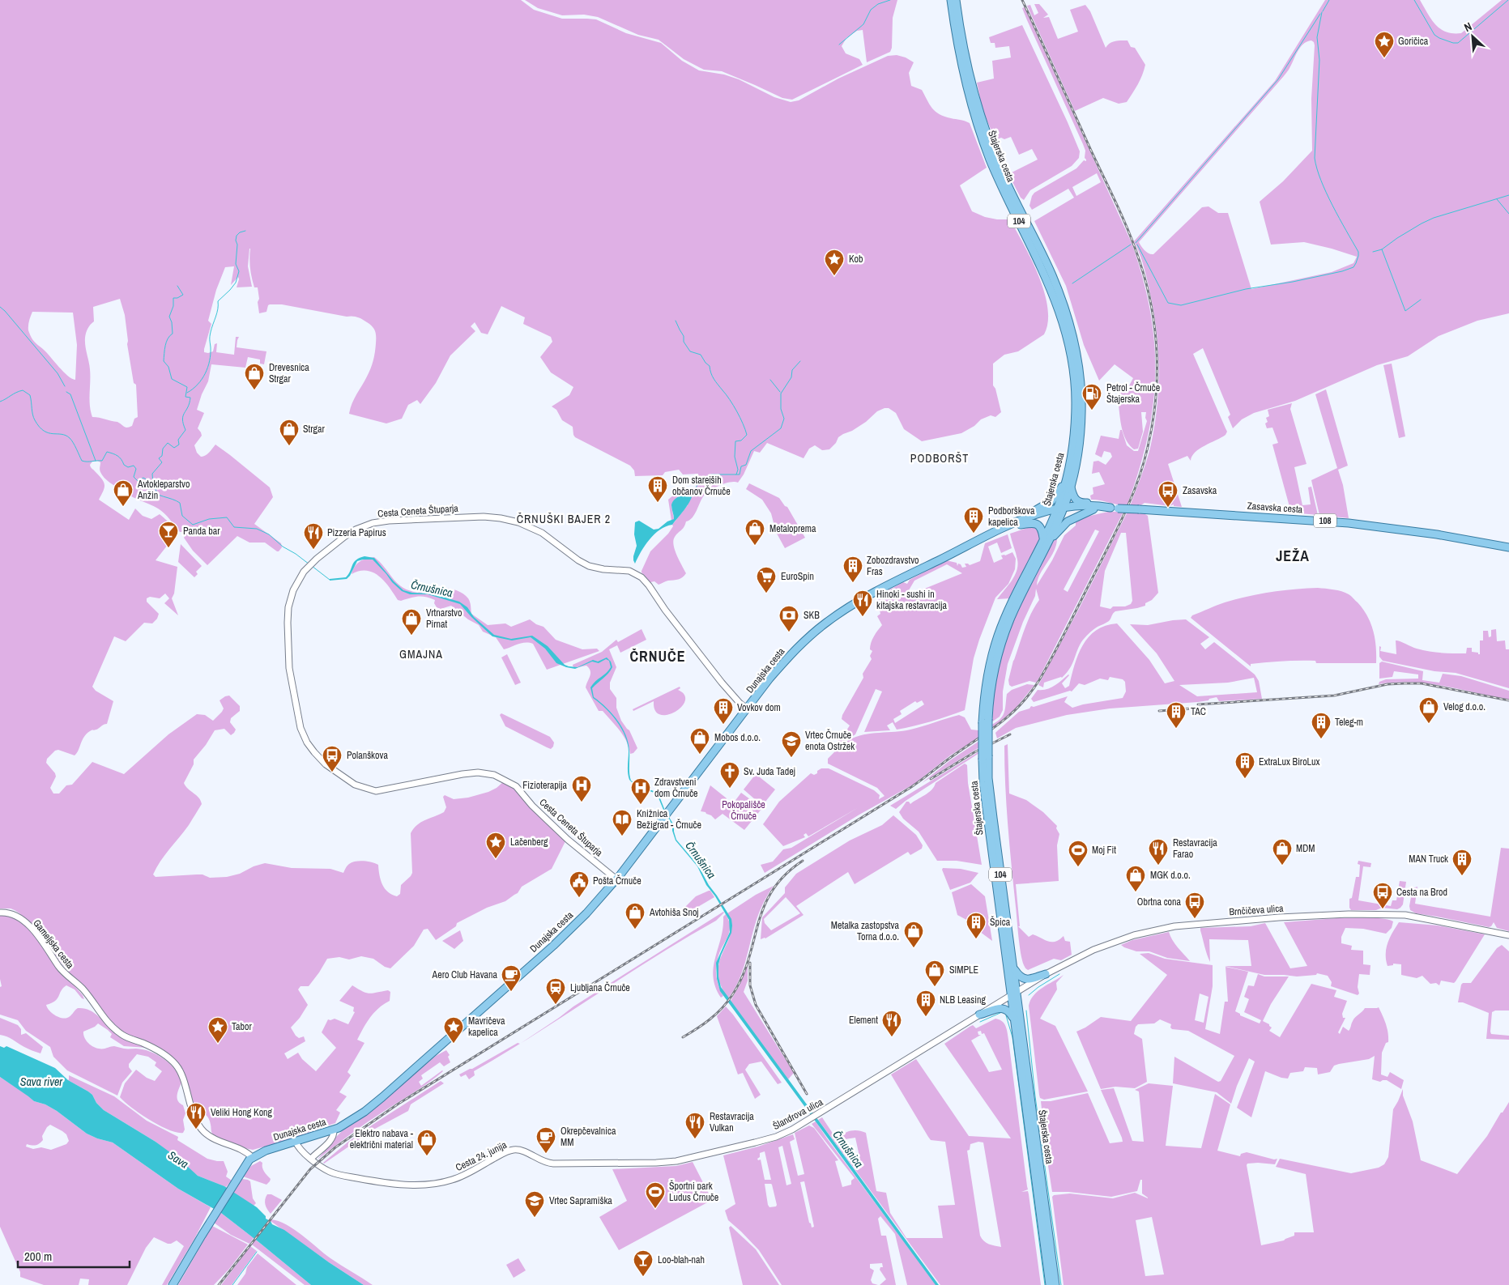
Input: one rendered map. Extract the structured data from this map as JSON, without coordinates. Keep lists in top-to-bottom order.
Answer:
{
  "streets": {
    "main road": [
      "Štajerska cesta",
      "104",
      "Zasavska cesta",
      "108",
      "Dunajska cesta"
    ],
    "street": [
      "Cesta Ceneta Štuparja",
      "Brnčičeva ulica",
      "Gameljska cesta",
      "Šlandrova ulica",
      "Cesta 24. junija"
    ]
  },
  "crossings": [
    ["Štajerska cesta", "Zasavska cesta"],
    ["Štajerska cesta", "Dunajska cesta"],
    ["Štajerska cesta", "Brnčičeva ulica"],
    ["Štajerska cesta", "Šlandrova ulica"],
    ["Zasavska cesta", "Dunajska cesta"],
    ["Cesta Ceneta Štuparja", "Dunajska cesta"],
    ["Dunajska cesta", "Gameljska cesta"],
    ["Dunajska cesta", "Cesta 24. junija"],
    ["Brnčičeva ulica", "Šlandrova ulica"],
    ["Šlandrova ulica", "Cesta 24. junija"]
  ],
  "districts": [
    "PODBORŠT",
    "ČRNUŠKI BAJER 2",
    "JEŽA",
    "GMAJNA",
    "ČRNUČE"
  ],
  "water": ["Črnušnica", "Sava river", "Sava"],
  "parks": ["Pokopališče Črnuče"],
  "places": {
    "place": [
      "Goričica",
      "Kob",
      "Lačenberg",
      "Tabor",
      "Mavričeva kapelica"
    ],
    "shop": [
      "Drevesnica Strgar",
      "Strgar",
      "Avtokleparstvo Anžin",
      "Metaloprema",
      "Vrtnarstvo Pirnat",
      "Velog d.o.o.",
      "Mobos d.o.o.",
      "MDM",
      "MGK d.o.o.",
      "Avtohiša Snoj",
      "Metalka zastopstva Torna d.o.o.",
      "SIMPLE",
      "Elektro nabava - električni material"
    ],
    "fuel station": ["Petrol - Črnuče Štajerska"],
    "building": [
      "Dom starejših občanov Črnuče",
      "Podborškova kapelica",
      "Zobozdravstvo Fras",
      "Vovkov dom",
      "TAC",
      "Teleg-m",
      "ExtraLux BiroLux",
      "MAN Truck",
      "Špica",
      "NLB Leasing"
    ],
    "bus stop": [
      "Zasavska",
      "Polanškova",
      "Cesta na Brod",
      "Obrtna cona"
    ],
    "bar": ["Panda bar", "Loo-blah-nah"],
    "restaurant": [
      "Pizzeria Papirus",
      "Hinoki - sushi in kitajska restavracija",
      "Restavracija Farao",
      "Element",
      "Veliki Hong Kong",
      "Restavracija Vulkan"
    ],
    "supermarket": ["EuroSpin"],
    "bank": ["SKB"],
    "school or university": ["Vrtec Črnuče enota Ostržek", "Vrtec Sapramiška"],
    "church": ["Sv. Juda Tadej"],
    "hospital": ["Fizioterapija", "Zdravstveni dom Črnuče"],
    "library": ["Knižnica Bežigrad - Črnuče"],
    "sports": ["Moj Fit", "Športni park Ludus Črnuče"],
    "public building": ["Pošta Črnuče"],
    "cafe": ["Aero Club Havana", "Okrepčevalnica MM"],
    "station": ["Ljubljana Črnuče"]
  },
  "scale_bar": "200 m",
  "north": "top left"
}
